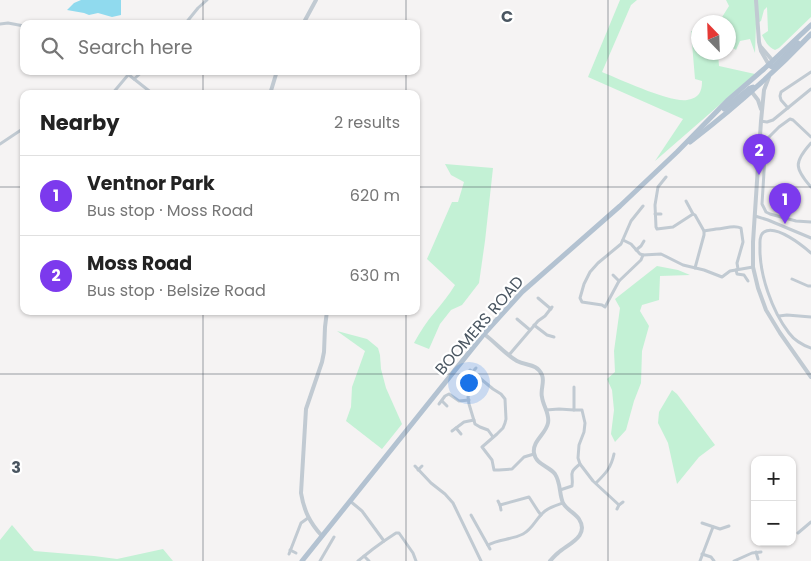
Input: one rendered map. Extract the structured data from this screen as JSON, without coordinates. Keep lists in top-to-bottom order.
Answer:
{
  "streets": {
    "main road": ["BOOMERS ROAD"]
  },
  "north": "top left",
  "page": {
    "search": "Search here",
    "heading": ["Nearby", "2 results"],
    "pins": ["2", "1"],
    "list": [
      {
        "mark": "1",
        "name": "Ventnor Park",
        "note": "Bus stop · Moss Road",
        "value": "620 m"
      },
      {
        "mark": "2",
        "name": "Moss Road",
        "note": "Bus stop · Belsize Road",
        "value": "630 m"
      }
    ],
    "map_buttons": ["+", "−"]
  },
  "grid": {
    "columns": ["C"],
    "rows": ["3"]
  }
}
